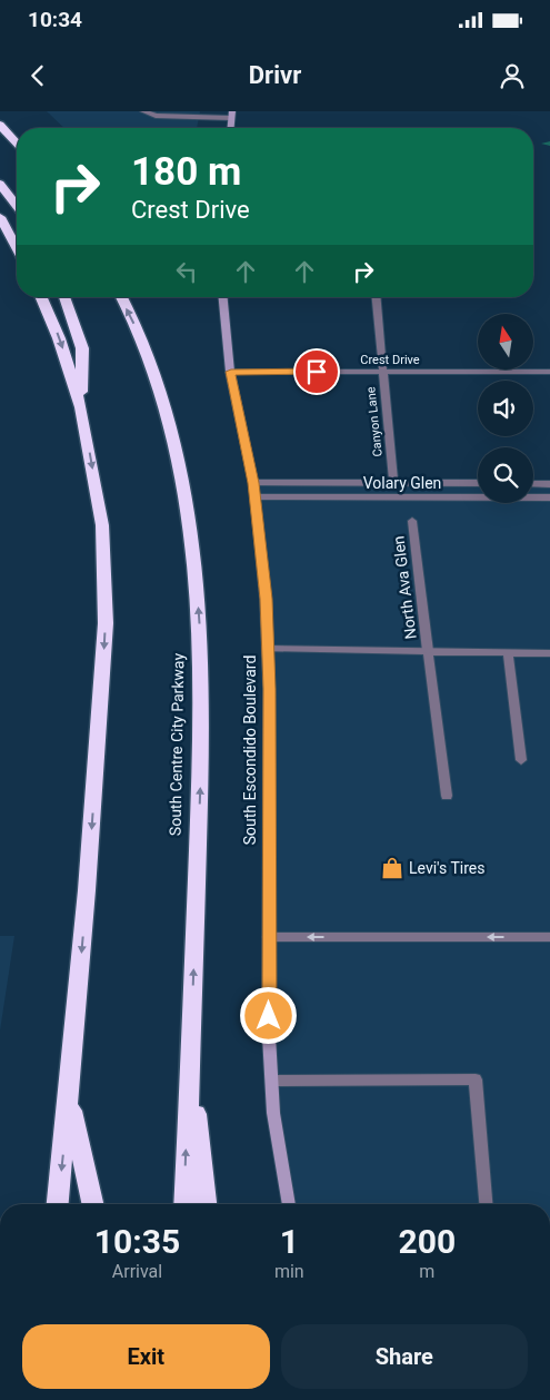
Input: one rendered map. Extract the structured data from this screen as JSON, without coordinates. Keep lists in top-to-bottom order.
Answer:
{
  "streets": {
    "highway": ["South Centre City Parkway"],
    "street": [
      "Crest Drive",
      "Canyon Lane",
      "Volary Glen",
      "North Ava Glen",
      "South Escondido Boulevard"
    ]
  },
  "crossings": [
    ["Crest Drive", "Canyon Lane"],
    ["Crest Drive", "South Escondido Boulevard"],
    ["Volary Glen", "South Escondido Boulevard"]
  ],
  "places": {
    "shop": ["Levi's Tires"]
  },
  "north": "top",
  "page": {
    "status": "10:34",
    "header": "Drivr",
    "turn": ["180 m", "Crest Drive"],
    "eta": [
      "10:35",
      "Arrival",
      "1",
      "min",
      "200",
      "m"
    ],
    "buttons": ["Exit", "Share"]
  }
}
